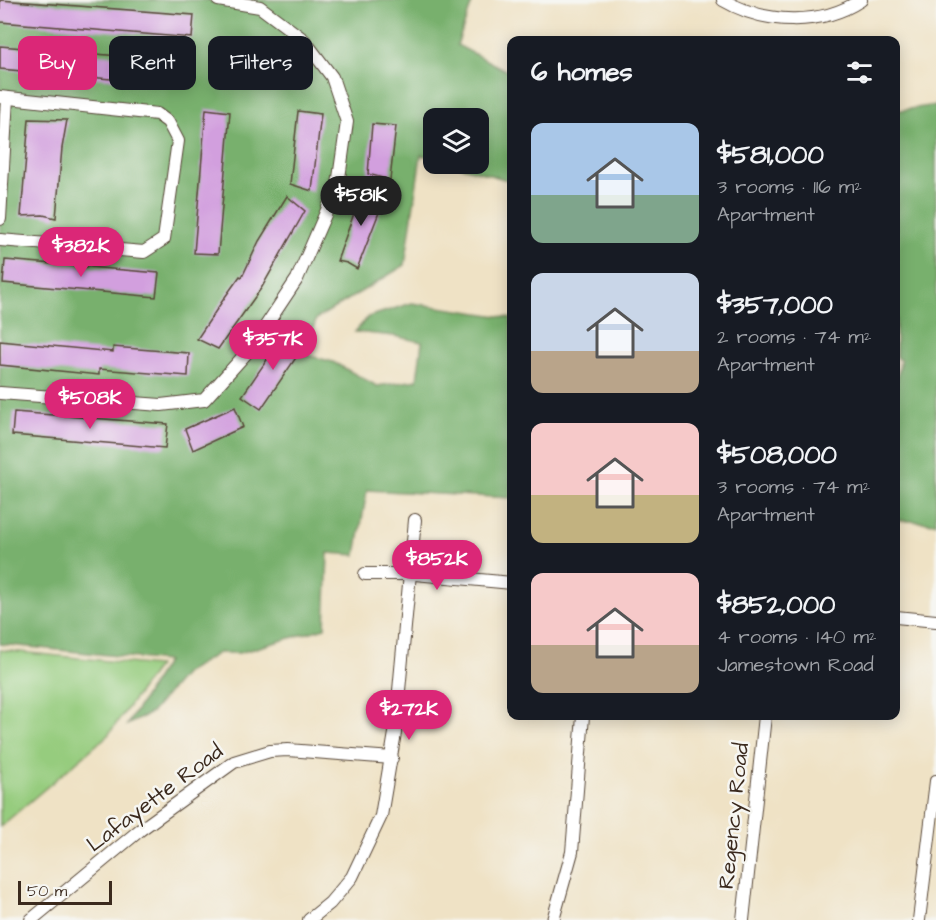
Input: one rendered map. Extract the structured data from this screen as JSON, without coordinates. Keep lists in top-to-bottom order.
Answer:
{
  "streets": {
    "street": ["Lafayette Road", "Regency Road"]
  },
  "scale_bar": "50 m",
  "page": {
    "chip": ["Buy", "Rent", "Filters"],
    "heading": "6 homes",
    "list": [
      {
        "name": "$581,000",
        "note": "3 rooms · 116 m² · Apartment"
      },
      {
        "name": "$357,000",
        "note": "2 rooms · 74 m² · Apartment"
      },
      {
        "name": "$508,000",
        "note": "3 rooms · 74 m² · Apartment"
      },
      {
        "name": "$852,000",
        "note": "4 rooms · 140 m² · Jamestown Road"
      }
    ],
    "price": [
      "$581K",
      "$382K",
      "$357K",
      "$508K",
      "$852K",
      "$272K"
    ],
    "scale": "50 m"
  }
}
